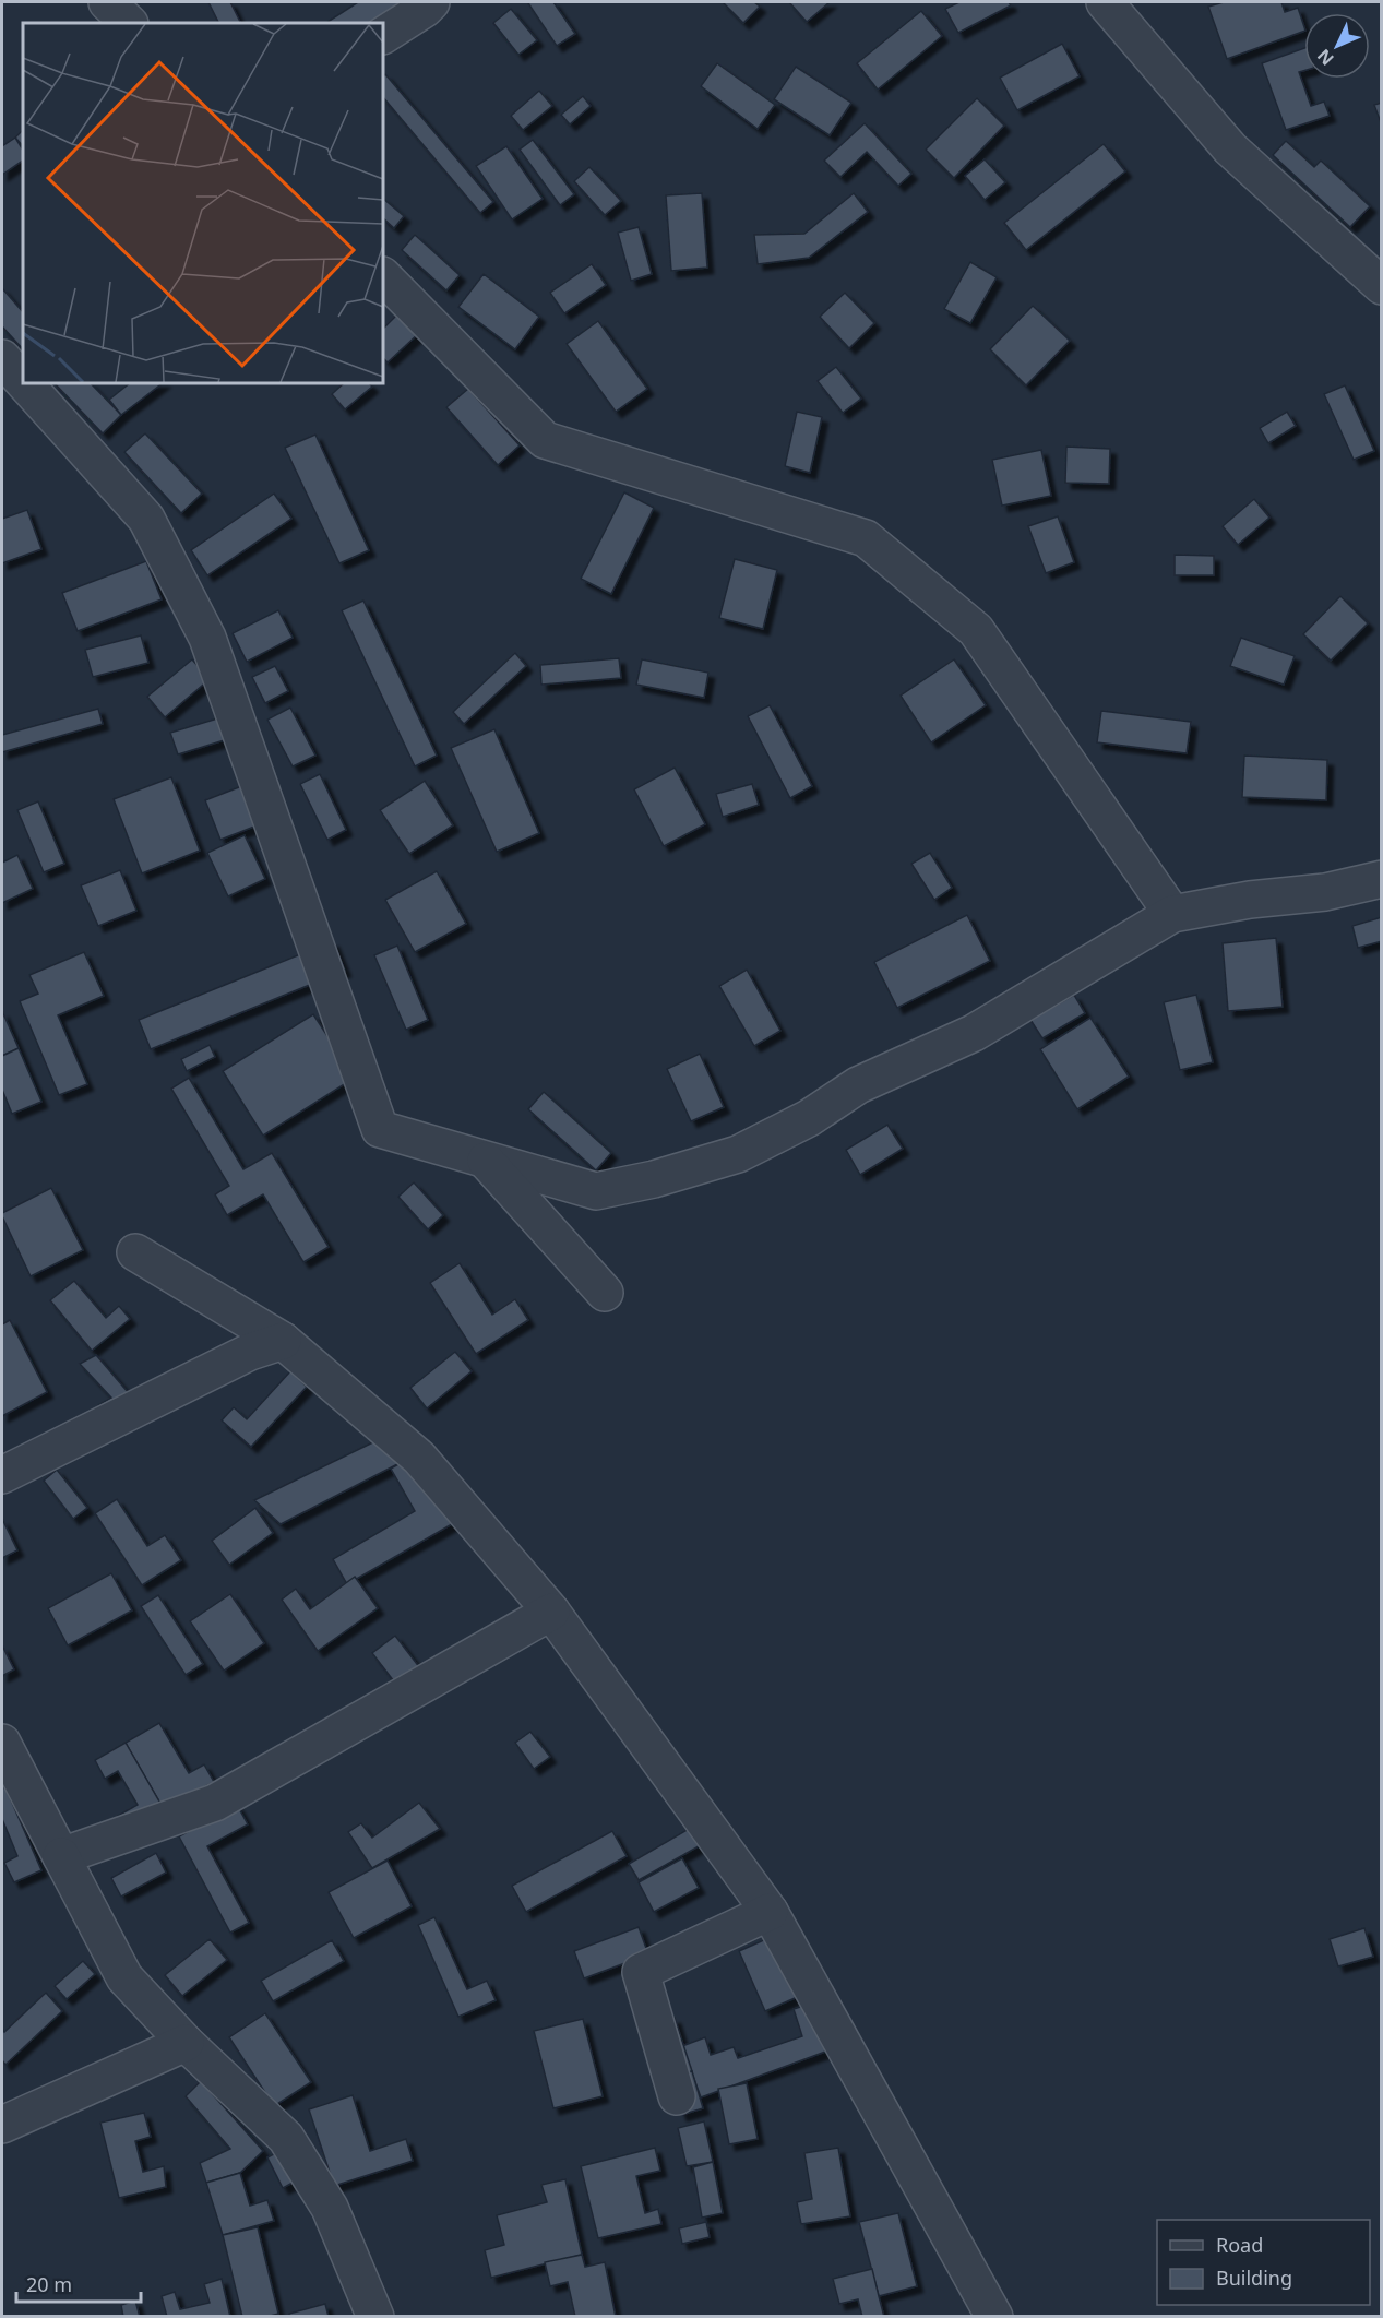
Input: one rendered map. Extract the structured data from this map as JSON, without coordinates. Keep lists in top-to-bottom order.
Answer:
{
  "legend": ["Road", "Building"],
  "scale_bar": "20 m",
  "north": "bottom left"
}
